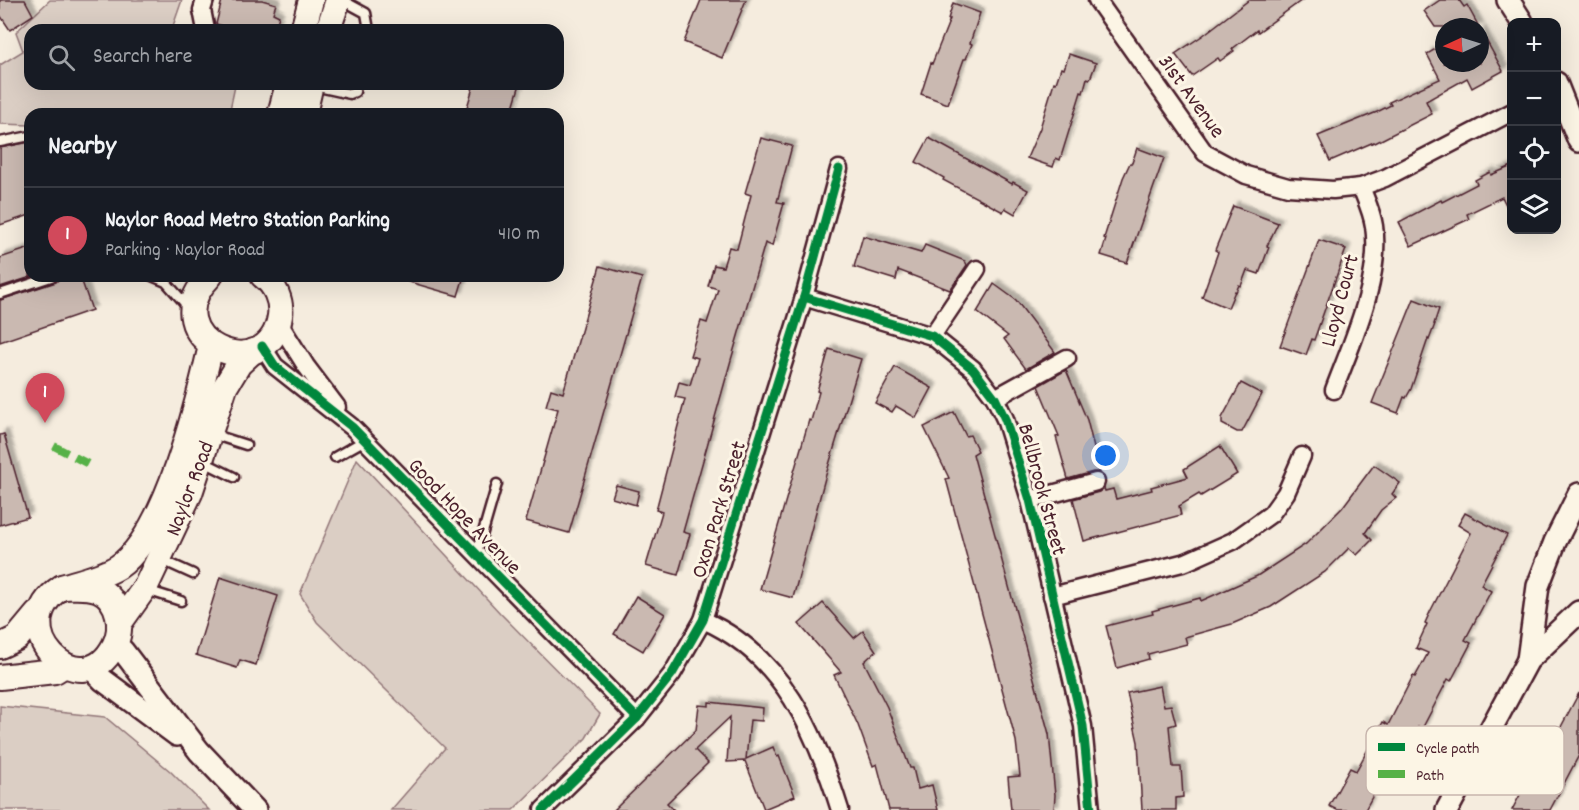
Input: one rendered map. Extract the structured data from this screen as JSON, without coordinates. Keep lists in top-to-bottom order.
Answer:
{
  "streets": {
    "main road": ["Naylor Road"],
    "street": [
      "31st Avenue",
      "Lloyd Court",
      "Bellbrook Street",
      "Oxon Park Street",
      "Good Hope Avenue"
    ]
  },
  "crossings": [
    ["31st Avenue", "Lloyd Court"],
    ["Naylor Road", "Good Hope Avenue"],
    ["Bellbrook Street", "Oxon Park Street"],
    ["Oxon Park Street", "Good Hope Avenue"]
  ],
  "legend": ["Cycle path", "Path"],
  "north": "left",
  "page": {
    "map_buttons": ["+", "−"],
    "search": "Search here",
    "heading": "Nearby",
    "list": [
      {
        "mark": "1",
        "name": "Naylor Road Metro Station Parking",
        "note": "Parking · Naylor Road",
        "value": "410 m"
      }
    ],
    "pins": "1"
  }
}
